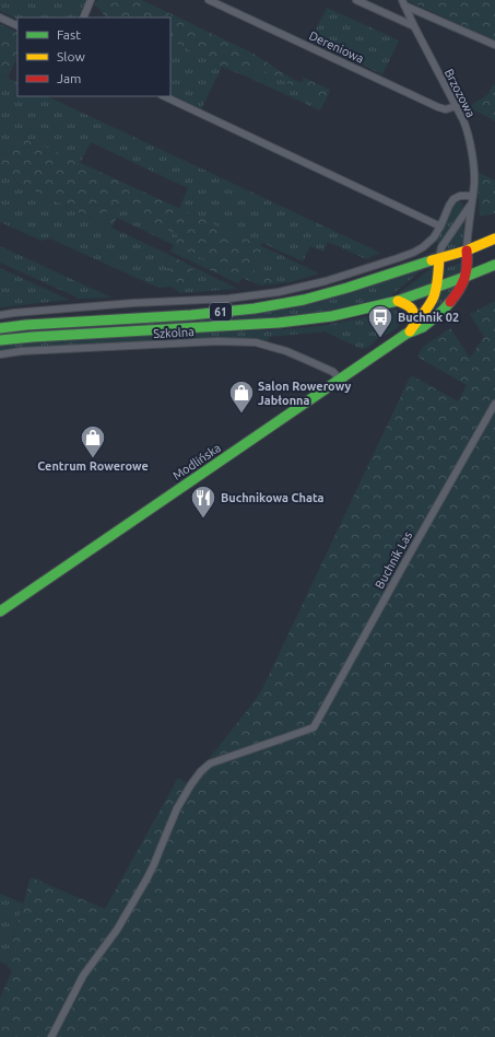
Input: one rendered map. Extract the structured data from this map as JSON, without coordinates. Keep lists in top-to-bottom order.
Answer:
{
  "streets": {
    "main road": ["61", "Modlińska"],
    "street": [
      "Dereniowa",
      "Brzozowa",
      "Szkolna",
      "Buchnik Las"
    ]
  },
  "crossings": [
    ["Dereniowa", "Brzozowa"],
    ["Brzozowa", "61"],
    ["61", "Modlińska"],
    ["Szkolna", "Modlińska"]
  ],
  "places": {
    "bus stop": ["Buchnik 02"],
    "shop": ["Salon Rowerowy Jabłonna", "Centrum Rowerowe"],
    "restaurant": ["Buchnikowa Chata"]
  },
  "legend": ["Fast", "Slow", "Jam"]
}
